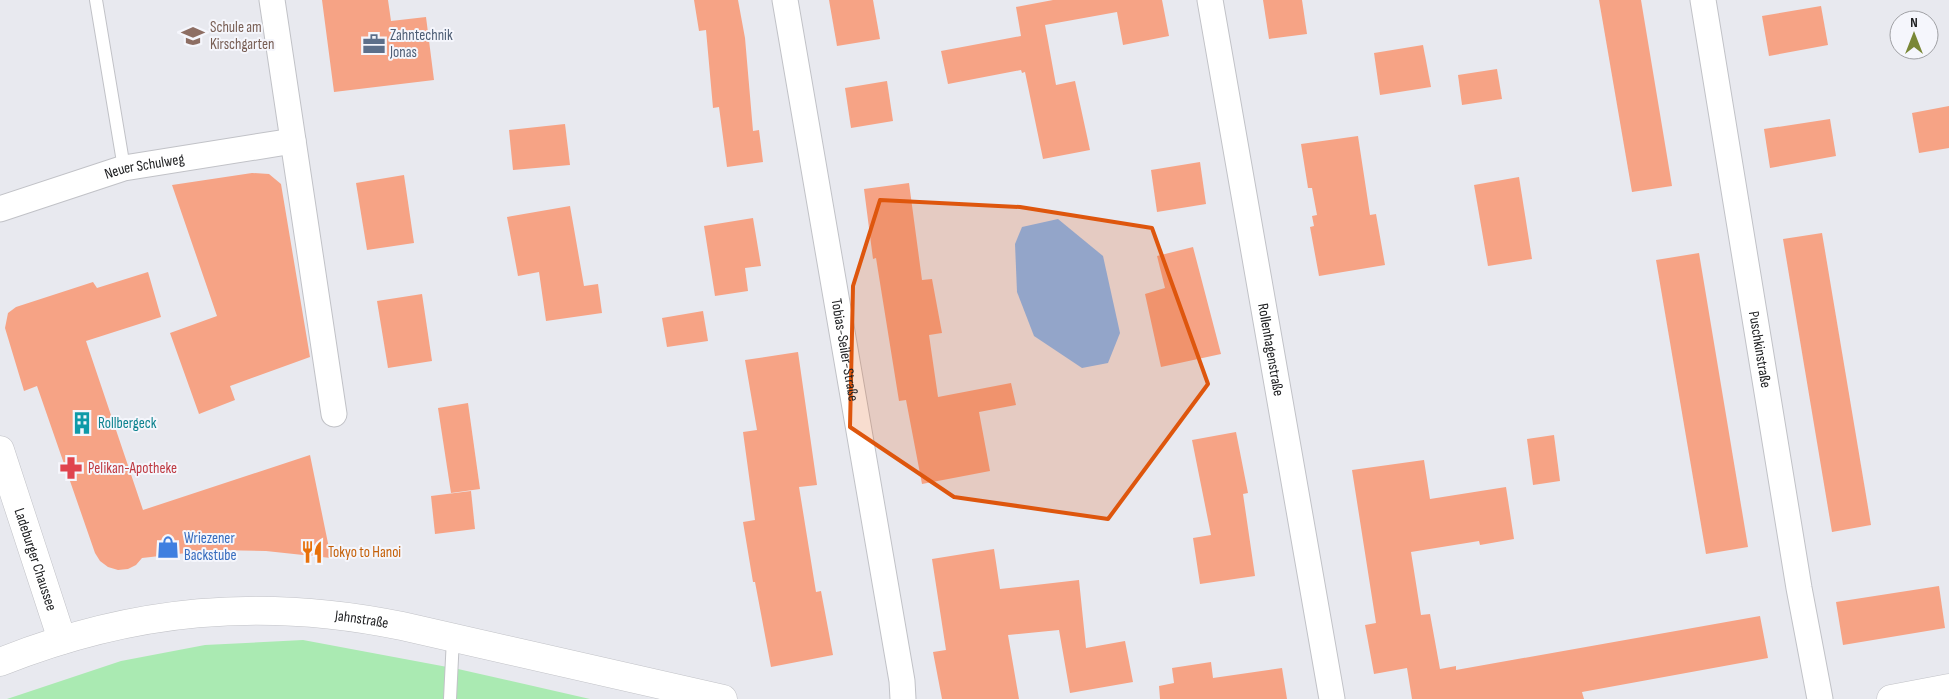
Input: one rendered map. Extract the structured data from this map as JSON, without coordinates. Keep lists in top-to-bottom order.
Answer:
{
  "streets": {
    "main road": ["Ladeburger Chaussee", "Jahnstraße"],
    "street": [
      "Neuer Schulweg",
      "Tobias-Seiler-Straße",
      "Rollenhagenstraße",
      "Puschkinstraße"
    ]
  },
  "crossings": [
    ["Ladeburger Chaussee", "Jahnstraße"]
  ],
  "places": {
    "school or university": ["Schule am Kirschgarten"],
    "office": ["Zahntechnik Jonas"],
    "building": ["Rollbergeck"],
    "pharmacy": ["Pelikan-Apotheke"],
    "shop": ["Wriezener Backstube"],
    "restaurant": ["Tokyo to Hanoi"]
  },
  "north": "top"
}
